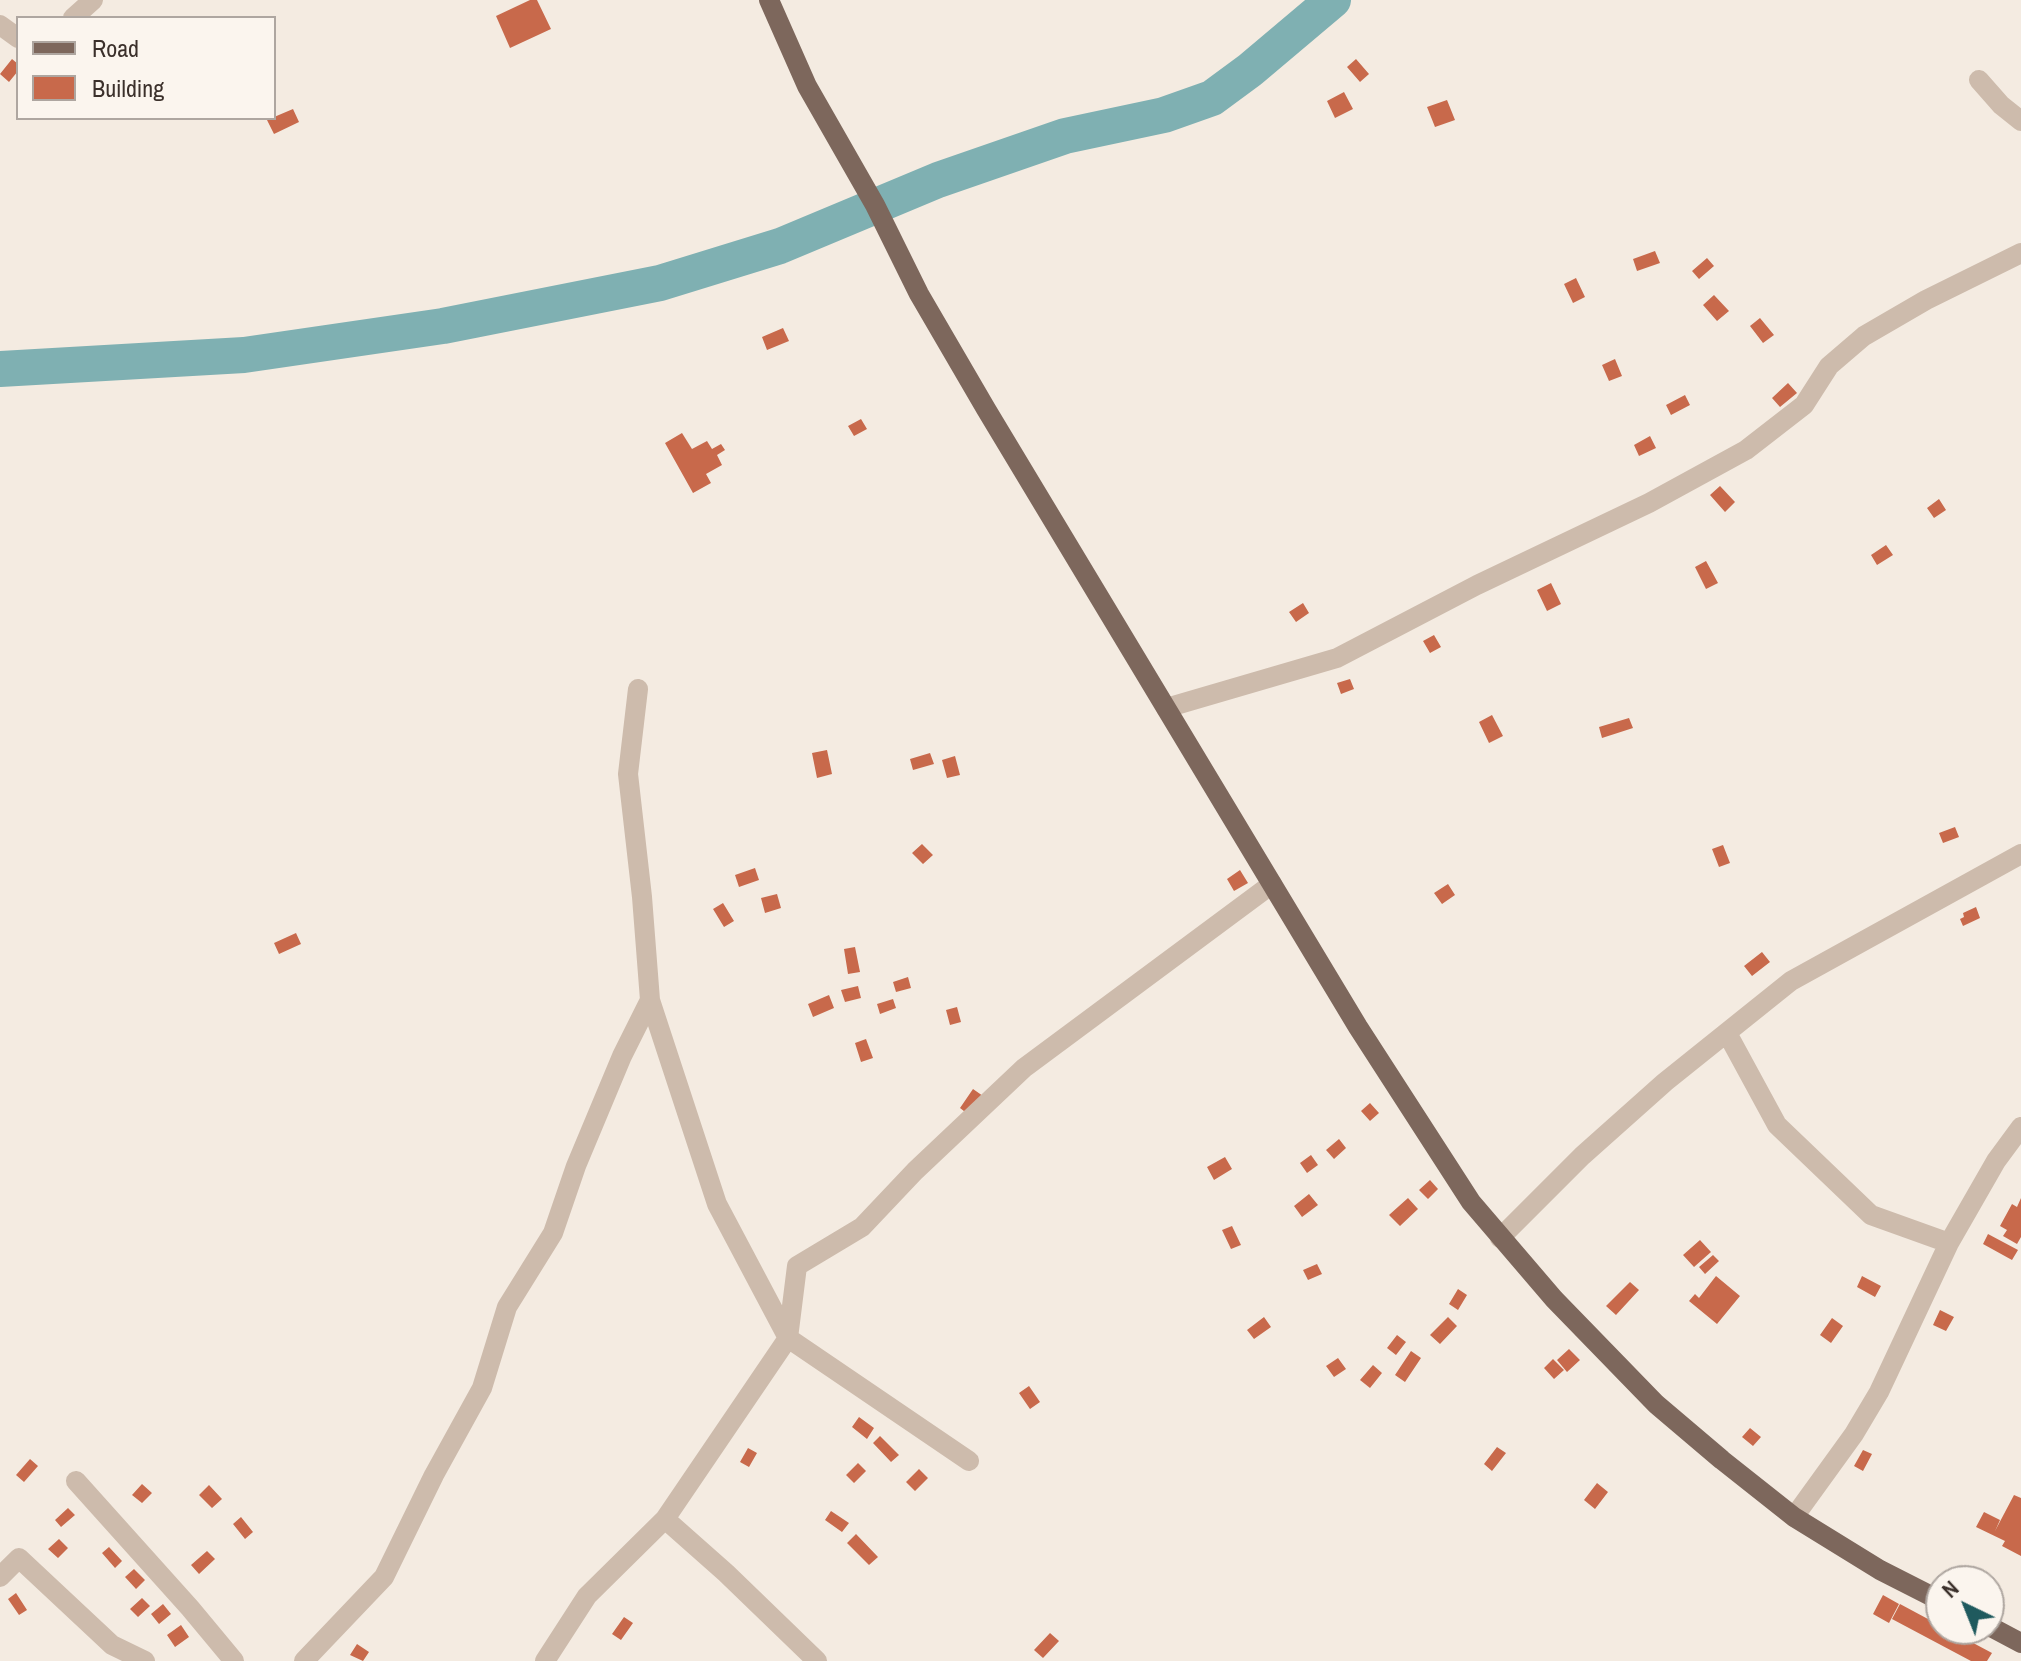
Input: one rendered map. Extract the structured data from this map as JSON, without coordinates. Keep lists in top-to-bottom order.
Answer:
{
  "legend": ["Road", "Building"],
  "north": "top left"
}
